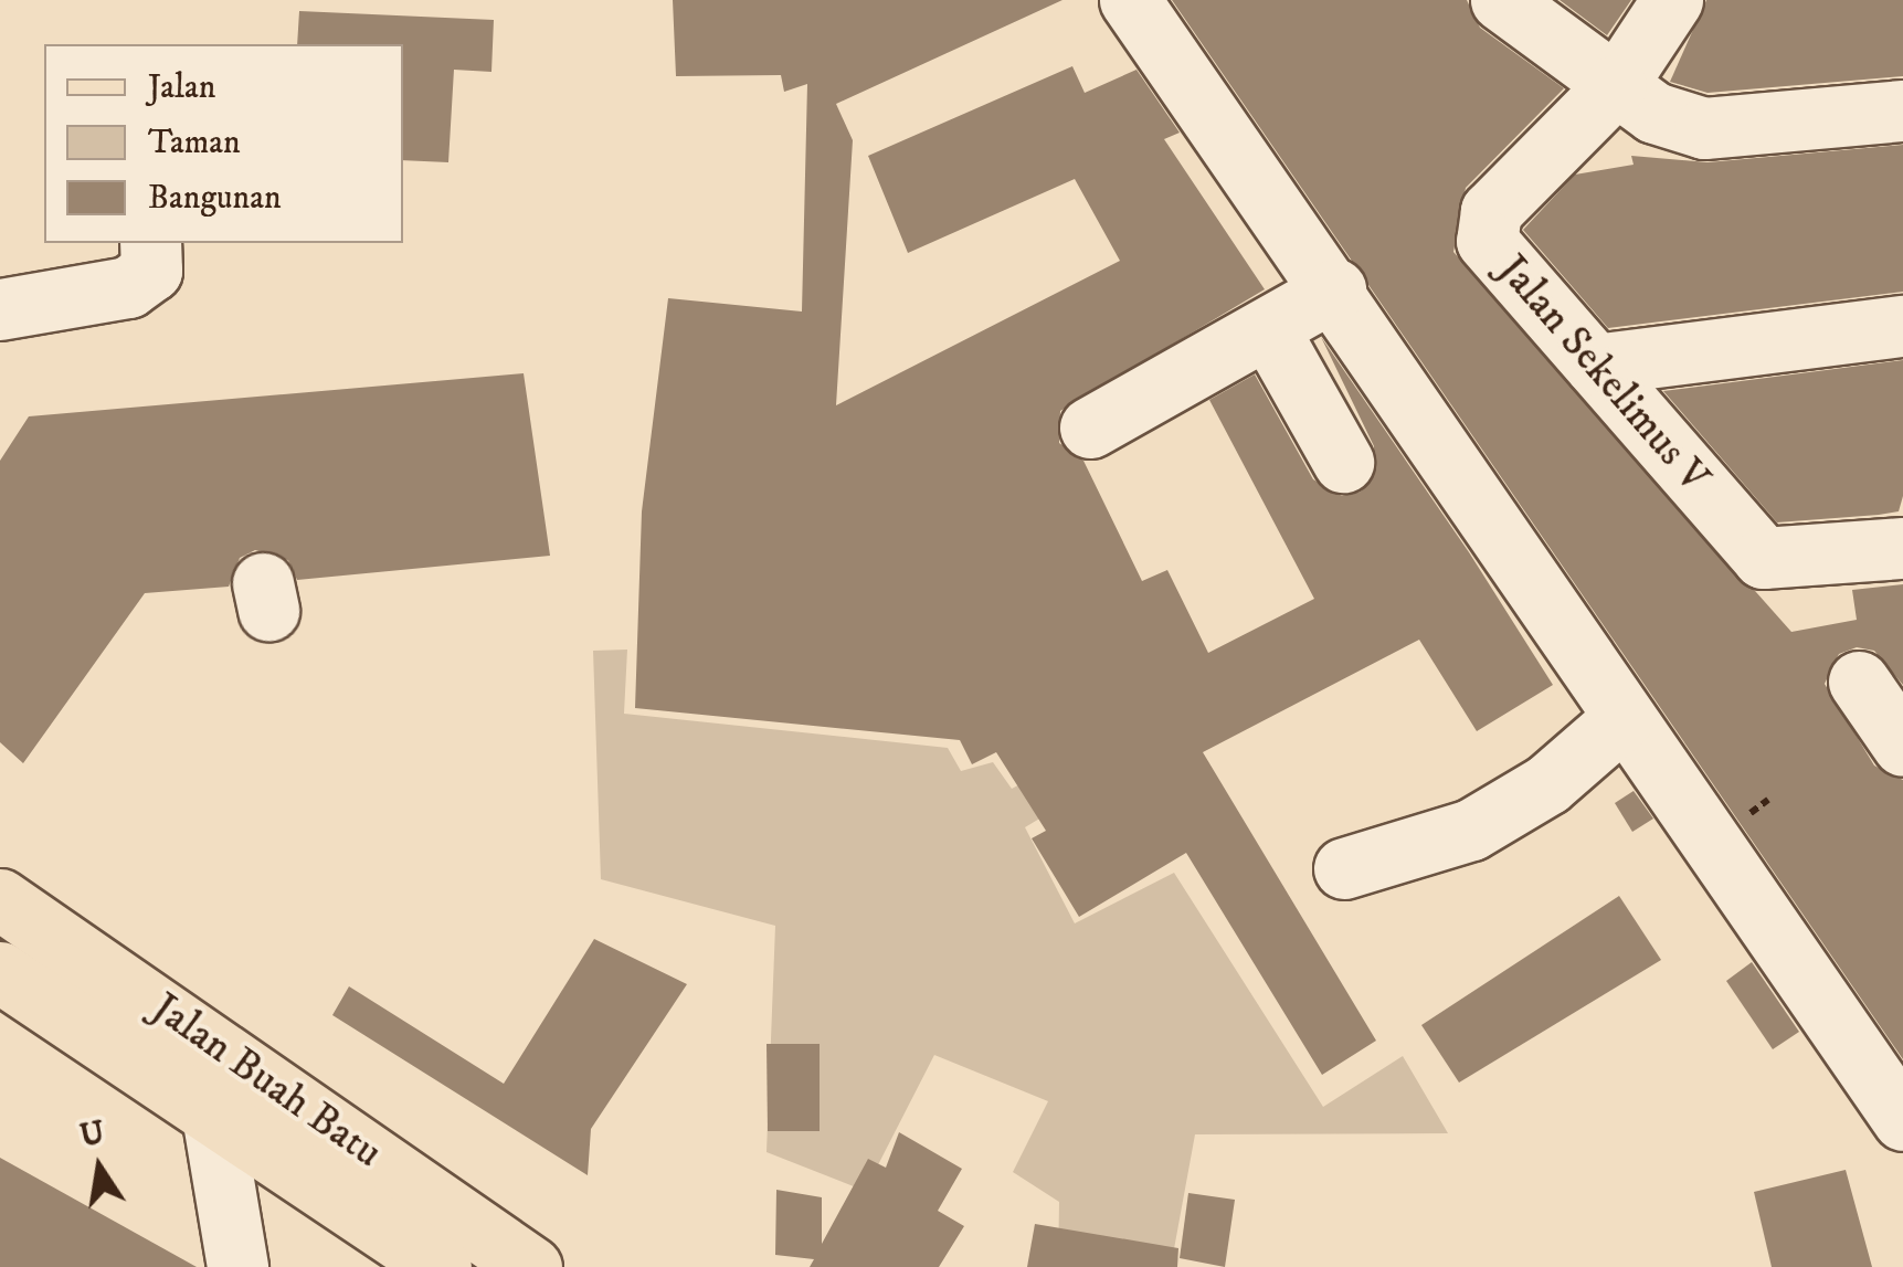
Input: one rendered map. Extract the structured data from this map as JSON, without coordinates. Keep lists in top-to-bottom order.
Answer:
{
  "streets": {
    "main road": ["Jalan Buah Batu"],
    "street": ["Jalan Sekelimus V"]
  },
  "legend": ["Jalan", "Taman", "Bangunan"],
  "north": "top"
}
